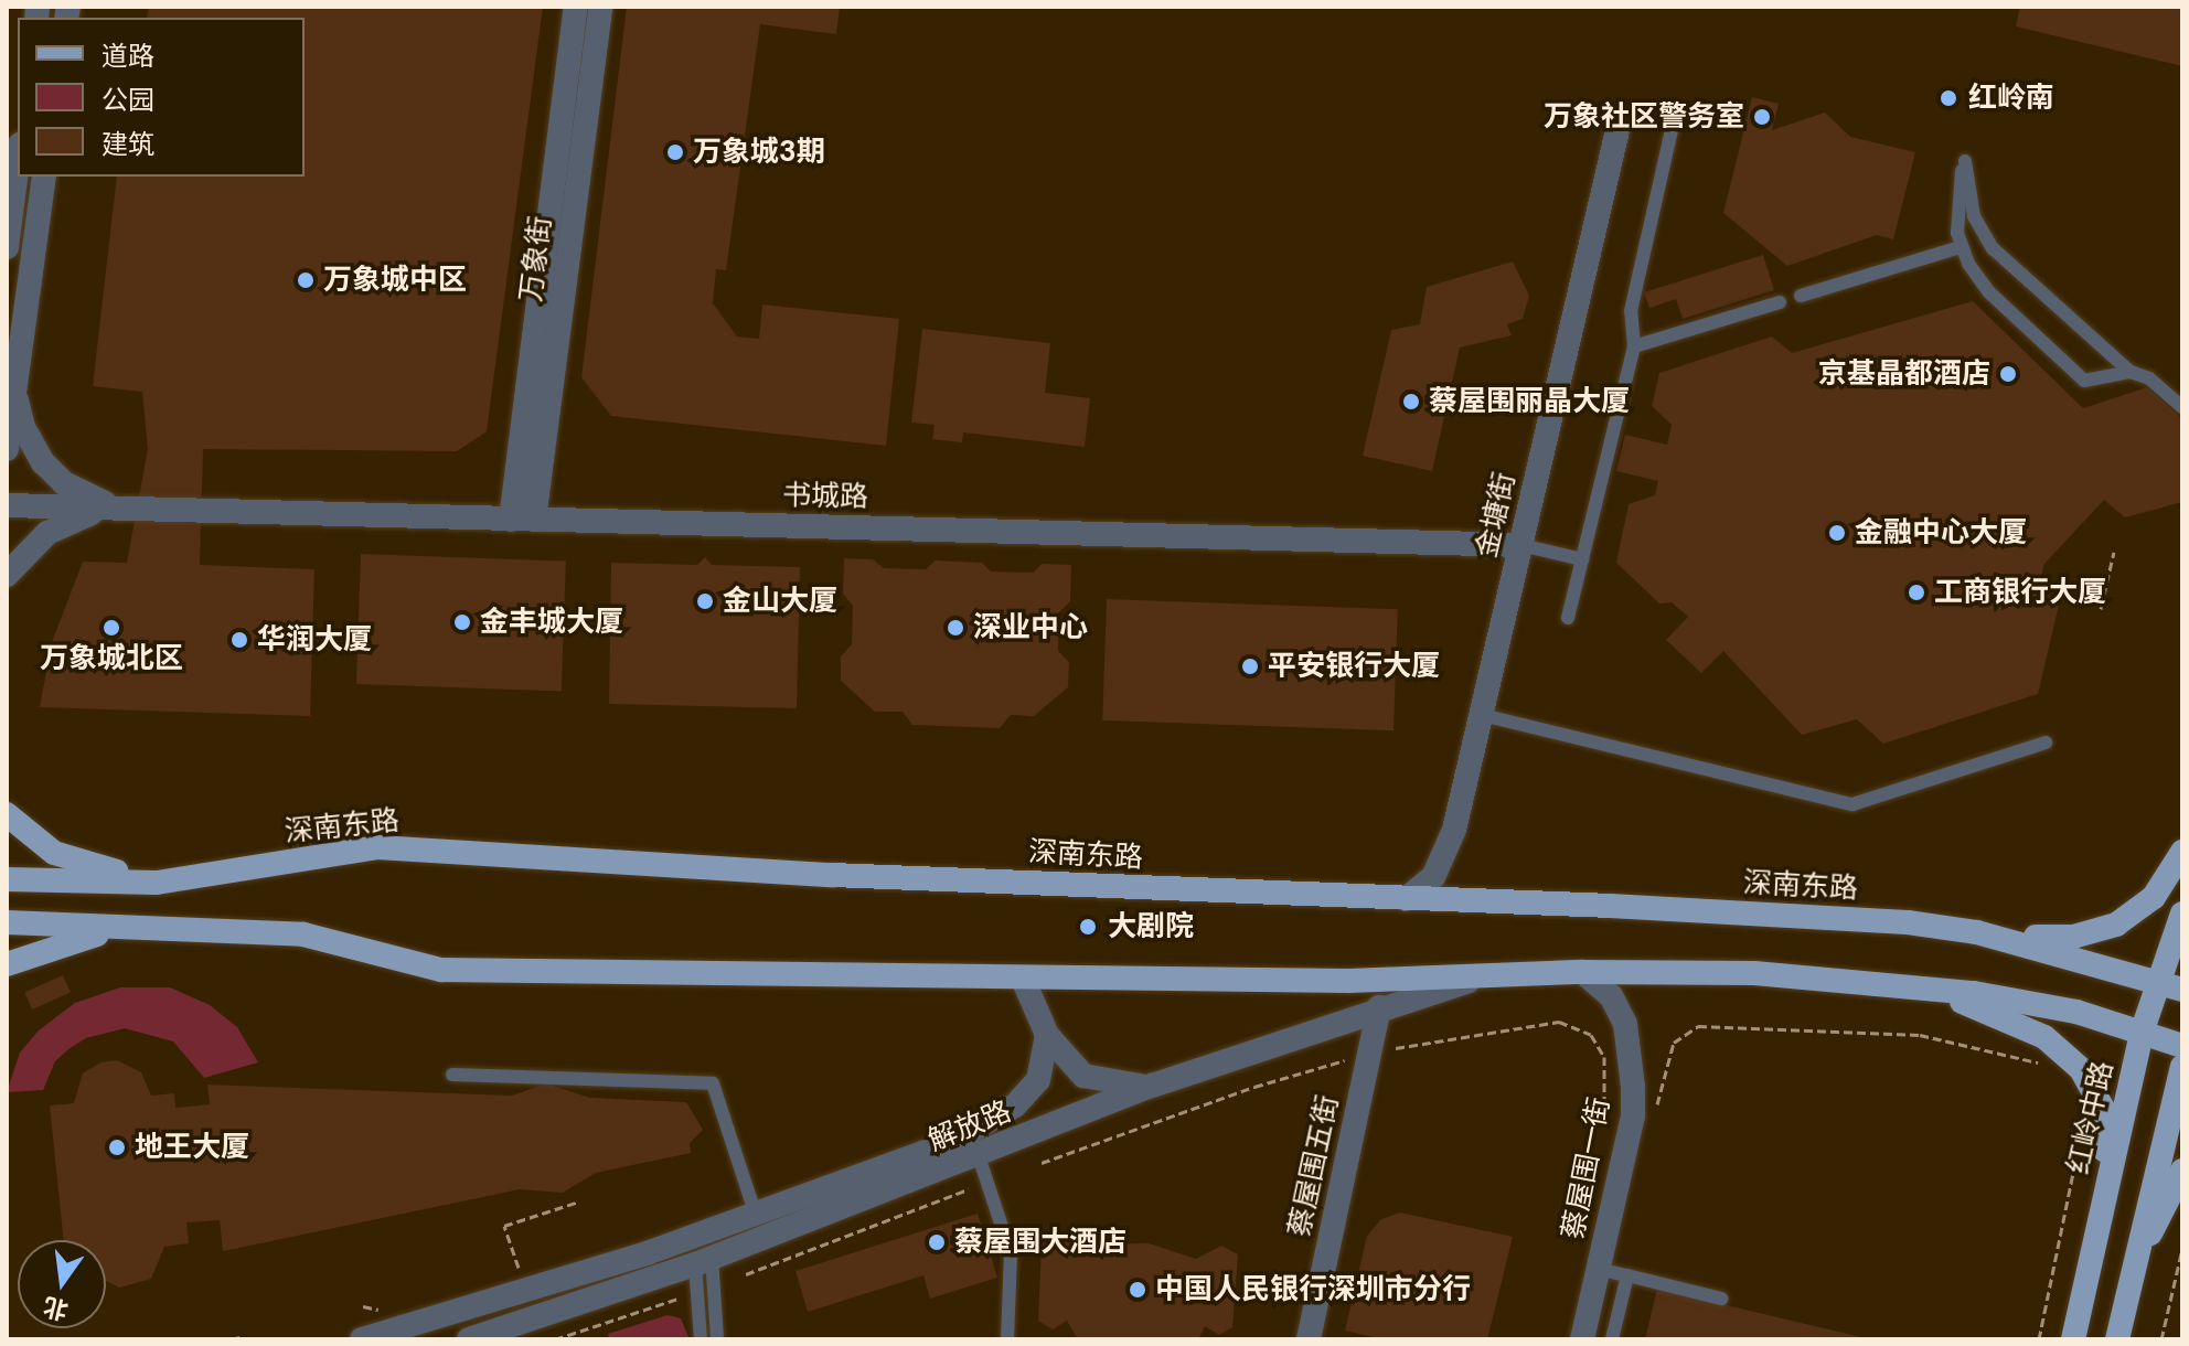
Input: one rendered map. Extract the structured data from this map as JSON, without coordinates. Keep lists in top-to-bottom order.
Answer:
{
  "streets": {
    "main road": ["深南东路", "红岭中路"],
    "street": [
      "万象街",
      "书城路",
      "金塘街",
      "解放路",
      "蔡屋围五街",
      "蔡屋围一街"
    ]
  },
  "crossings": [
    ["万象街", "书城路"],
    ["书城路", "金塘街"],
    ["金塘街", "深南东路"],
    ["深南东路", "红岭中路"],
    ["解放路", "蔡屋围五街"]
  ],
  "places": [
    "红岭南",
    "万象社区警务室",
    "万象城3期",
    "万象城中区",
    "京基晶都酒店",
    "蔡屋围丽晶大厦",
    "金融中心大厦",
    "工商银行大厦",
    "金山大厦",
    "金丰城大厦",
    "万象城北区",
    "深业中心",
    "华润大厦",
    "平安银行大厦",
    "大剧院",
    "地王大厦",
    "蔡屋围大酒店",
    "中国人民银行深圳市分行"
  ],
  "legend": ["道路", "公园", "建筑"],
  "north": "bottom"
}
